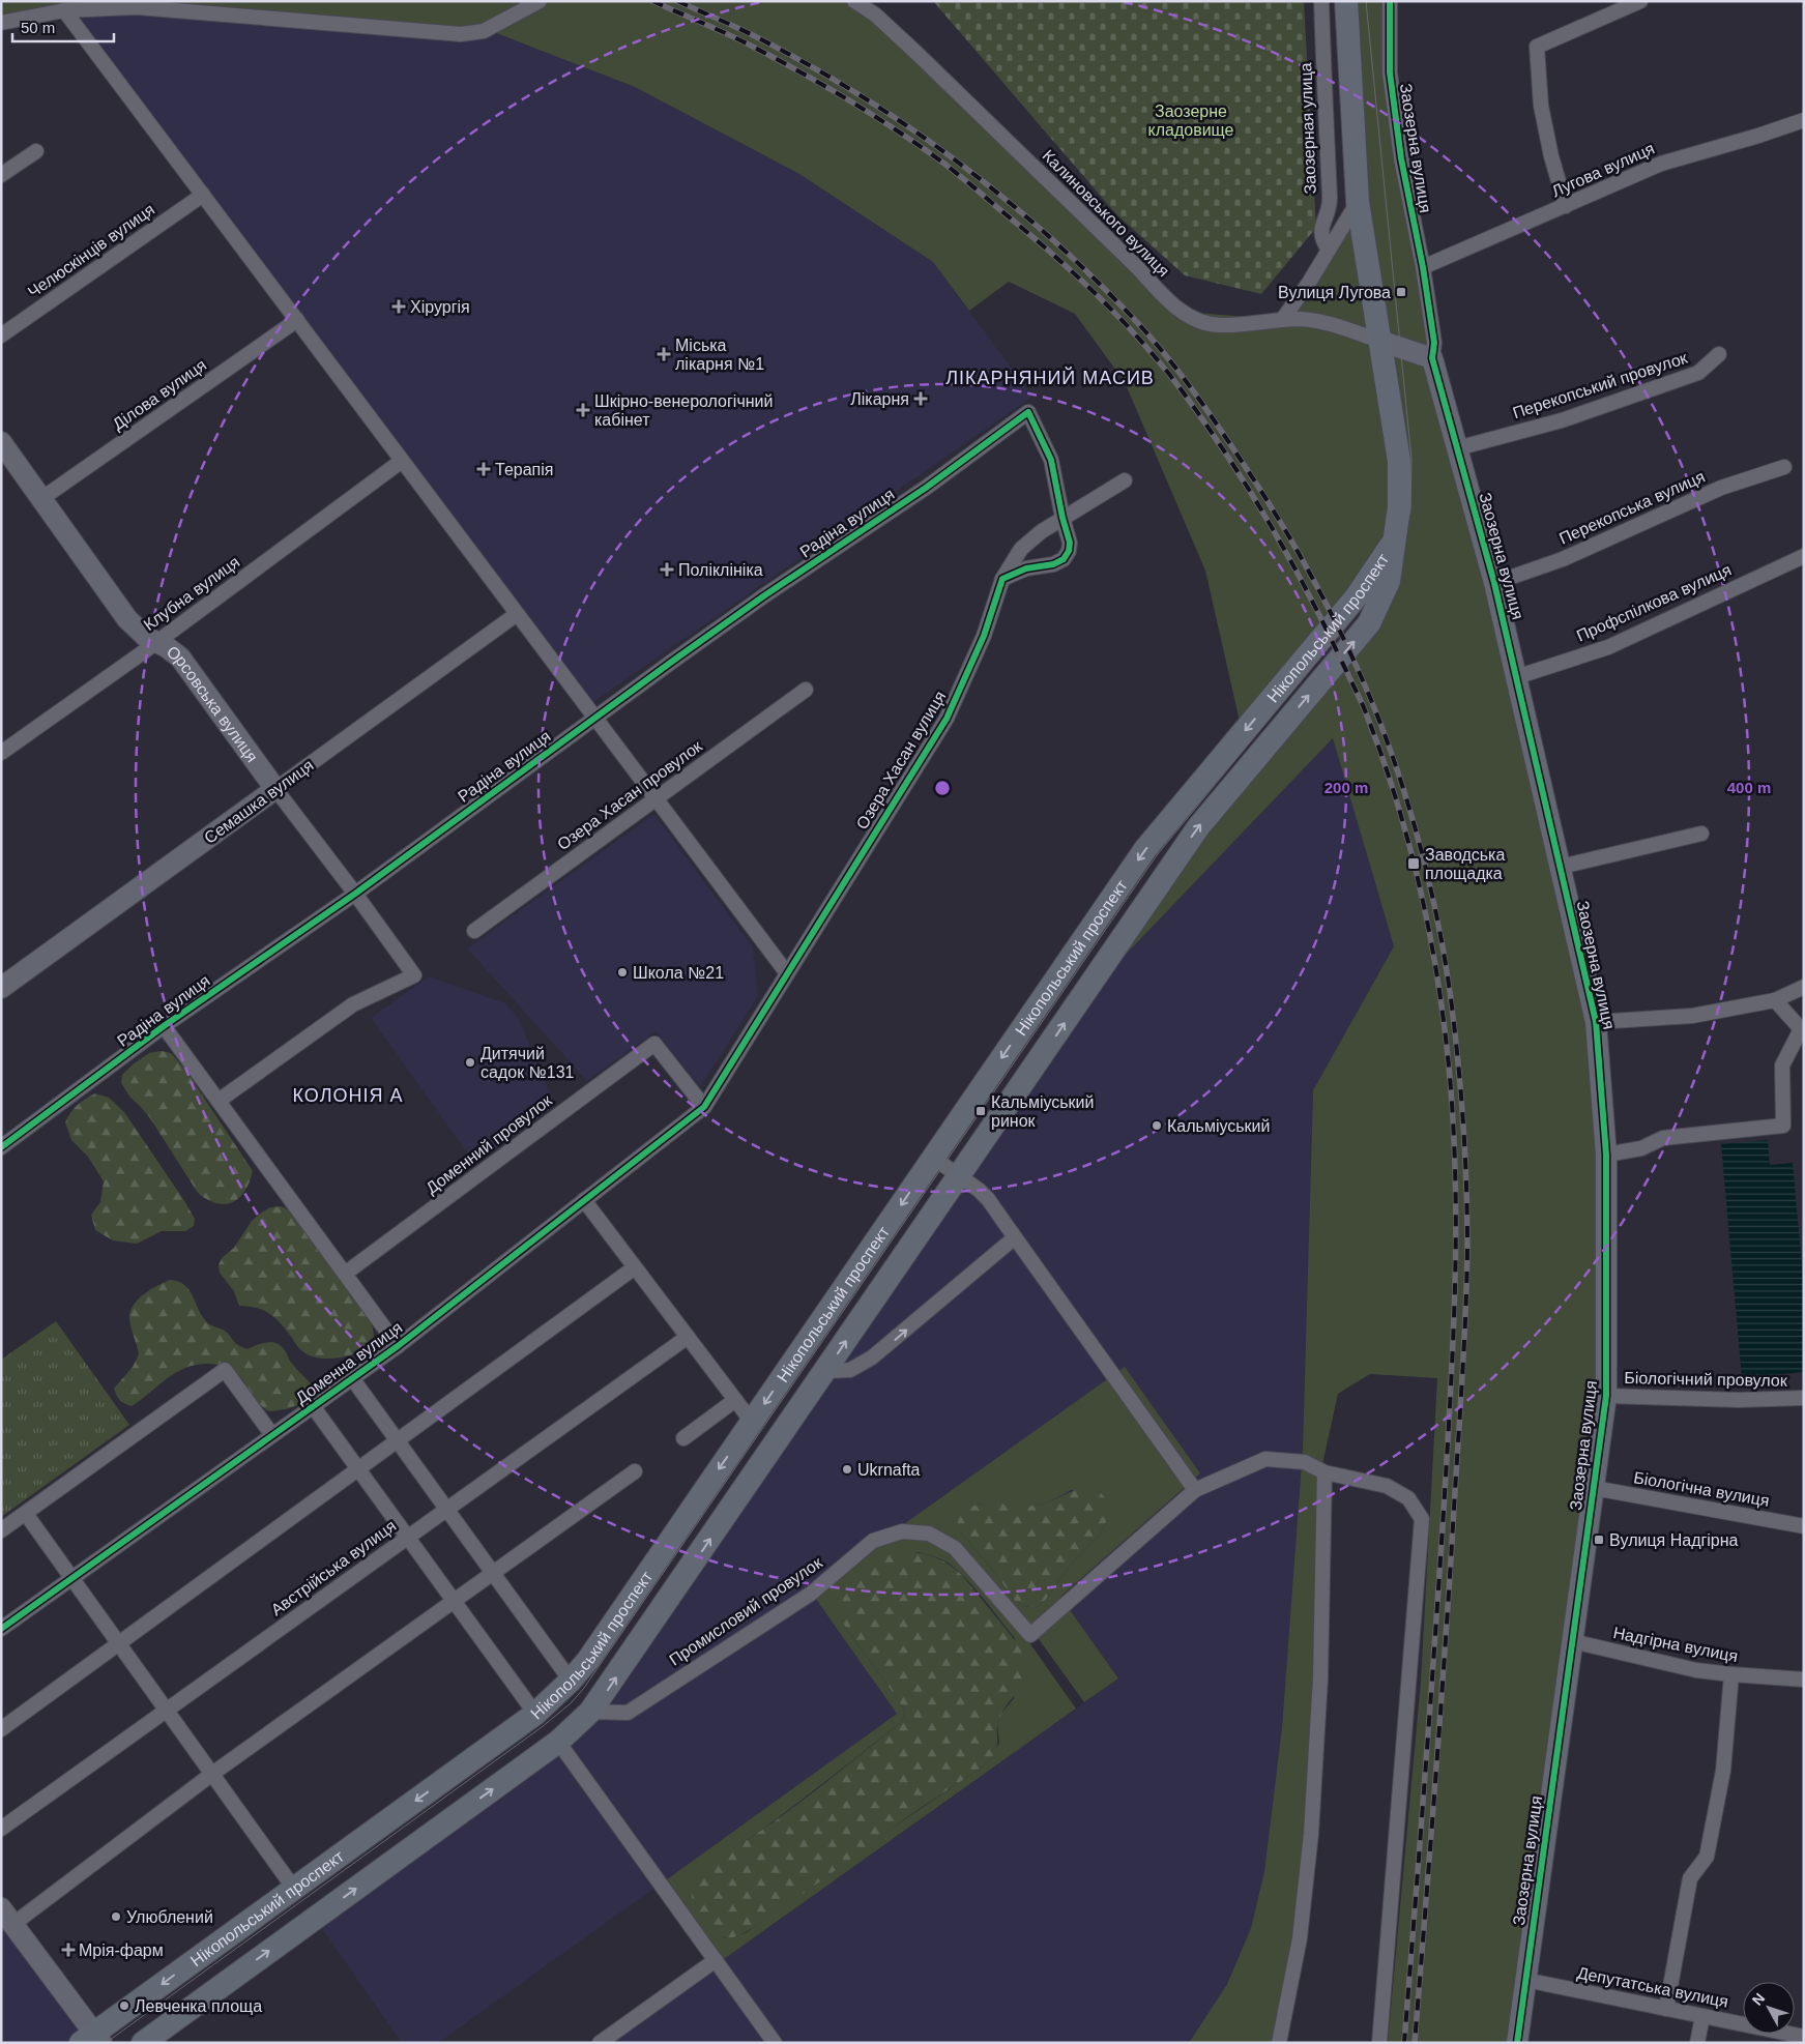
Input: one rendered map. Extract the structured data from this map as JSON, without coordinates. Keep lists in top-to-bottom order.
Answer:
{
  "streets": {
    "main road": ["Нікопольський проспект"],
    "street": [
      "Заозерная улица",
      "Заозерна вулиця",
      "Лугова вулиця",
      "Калиновського вулиця",
      "Челюскінців вулиця",
      "Перекопський провулок",
      "Ділова вулиця",
      "Перекопська вулиця",
      "Радіна вулиця",
      "Клубна вулиця",
      "Профспілкова вулиця",
      "Орсовська вулиця",
      "Озера Хасан вулиця",
      "Озера Хасан провулок",
      "Семашка вулиця",
      "Доменний провулок",
      "Доменна вулиця",
      "Біологічний провулок",
      "Біологічна вулиця",
      "Австрійська вулиця",
      "Промисловий провулок",
      "Надгірна вулиця",
      "Депутатська вулиця"
    ]
  },
  "crossings": [
    ["Заозерна вулиця", "Лугова вулиця"],
    ["Заозерна вулиця", "Перекопський провулок"],
    ["Заозерна вулиця", "Перекопська вулиця"],
    ["Заозерна вулиця", "Профспілкова вулиця"],
    ["Заозерна вулиця", "Біологічний провулок"],
    ["Заозерна вулиця", "Біологічна вулиця"],
    ["Заозерна вулиця", "Надгірна вулиця"],
    ["Заозерна вулиця", "Депутатська вулиця"],
    ["Ділова вулиця", "Орсовська вулиця"],
    ["Радіна вулиця", "Орсовська вулиця"],
    ["Радіна вулиця", "Озера Хасан вулиця"],
    ["Клубна вулиця", "Орсовська вулиця"],
    ["Нікопольський проспект", "Промисловий провулок"],
    ["Орсовська вулиця", "Семашка вулиця"],
    ["Озера Хасан вулиця", "Доменний провулок"],
    ["Озера Хасан вулиця", "Доменна вулиця"],
    ["Доменний провулок", "Доменна вулиця"]
  ],
  "districts": ["ЛІКАРНЯНИЙ МАСИВ", "КОЛОНІЯ А"],
  "parks": ["Заозерне кладовище"],
  "places": {
    "transit": [
      "Вулиця Лугова",
      "Заводська площадка",
      "Кальміуський ринок",
      "Вулиця Надгірна"
    ],
    "health": [
      "Хірургія",
      "Міська лікарня №1",
      "Лікарня",
      "Шкірно-венерологічний кабінет",
      "Терапія",
      "Поліклініка",
      "Мрія-фарм"
    ],
    "other": [
      "Школа №21",
      "Дитячий садок №131",
      "Кальміуський",
      "Ukrnafta",
      "Улюблений",
      "Левченка площа"
    ]
  },
  "scale_bar": "50 m",
  "north": "top left",
  "rings": ["200 m", "400 m"]
}
